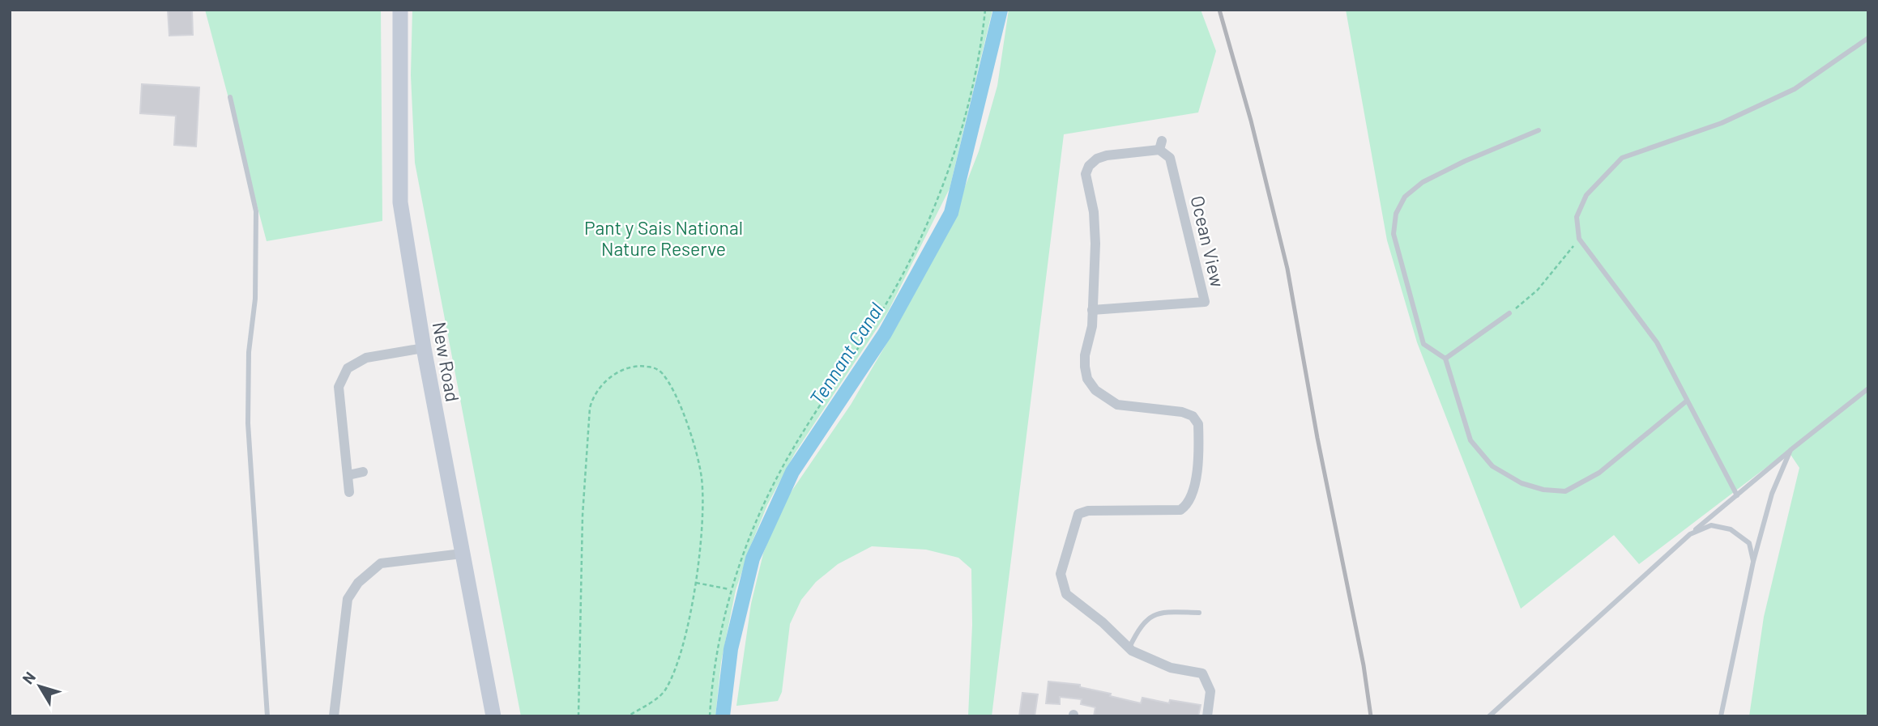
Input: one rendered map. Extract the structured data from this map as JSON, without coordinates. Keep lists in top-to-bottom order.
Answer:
{
  "streets": {
    "main road": ["New Road"],
    "street": ["Ocean View"]
  },
  "water": ["Tennant Canal"],
  "parks": ["Pant y Sais National Nature Reserve"],
  "north": "top left"
}
